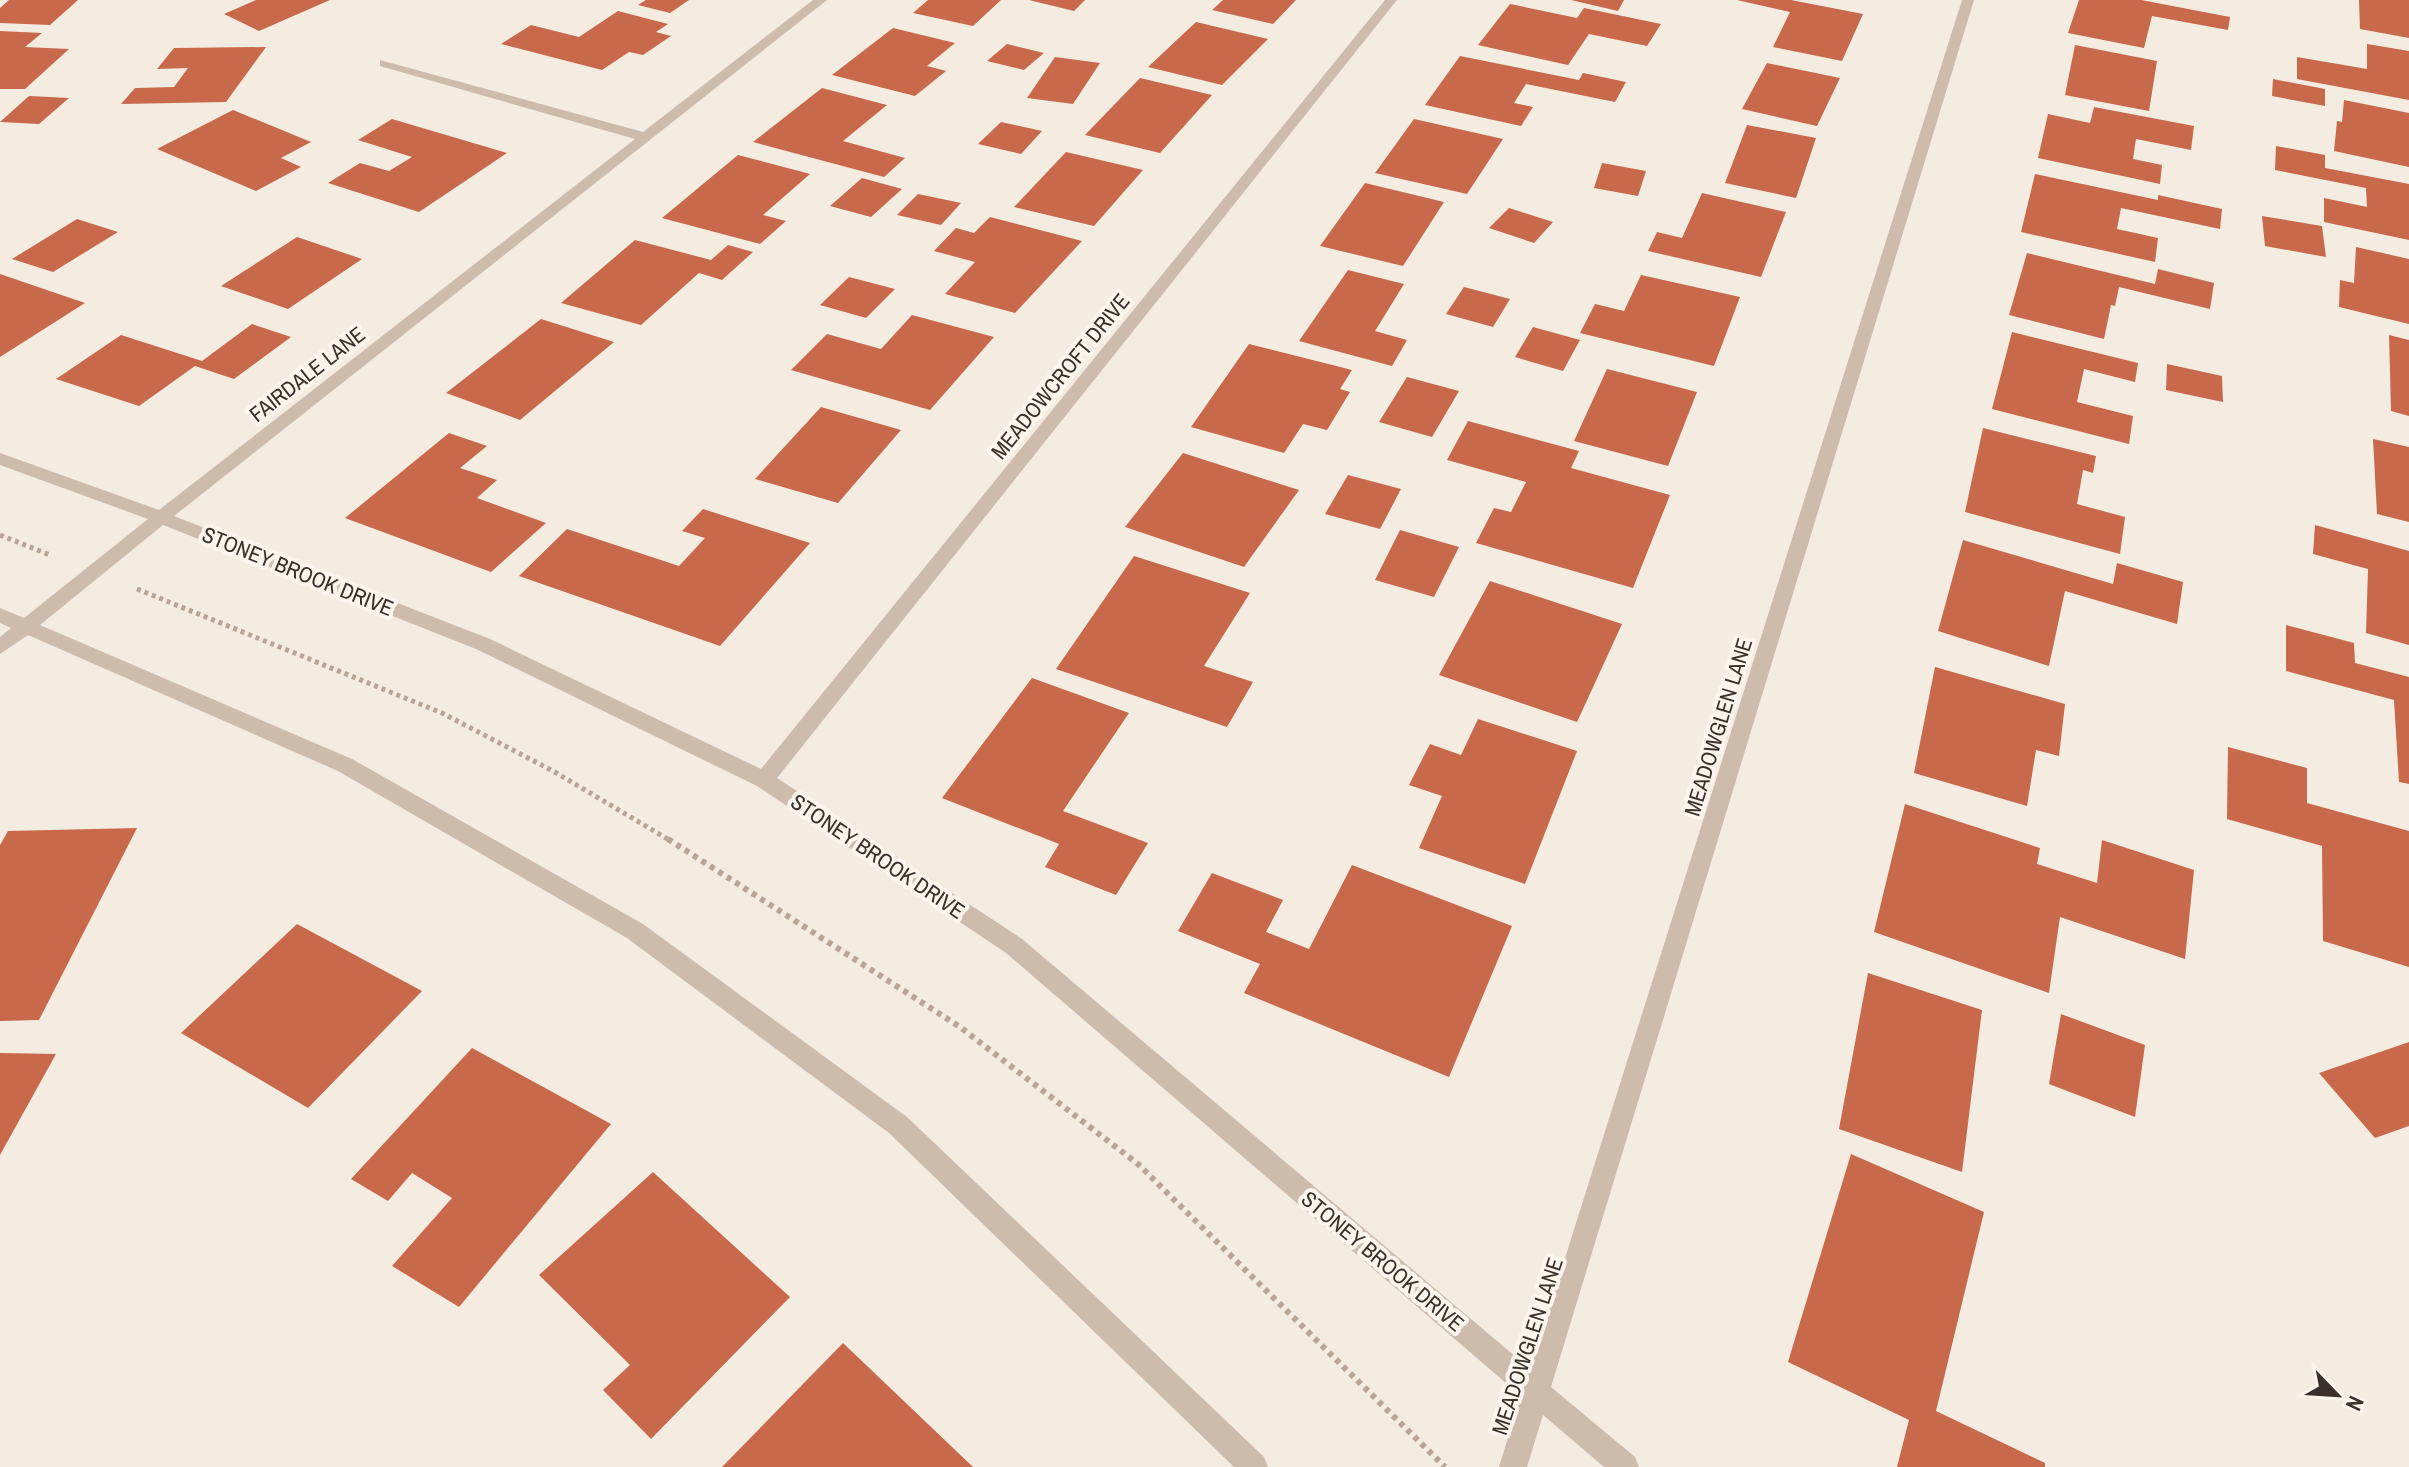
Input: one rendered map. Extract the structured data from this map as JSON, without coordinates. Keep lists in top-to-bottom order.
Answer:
{
  "streets": {
    "street": [
      "FAIRDALE LANE",
      "MEADOWCROFT DRIVE",
      "STONEY BROOK DRIVE",
      "MEADOWGLEN LANE"
    ]
  },
  "crossings": [
    ["FAIRDALE LANE", "STONEY BROOK DRIVE"],
    ["MEADOWCROFT DRIVE", "STONEY BROOK DRIVE"],
    ["STONEY BROOK DRIVE", "MEADOWGLEN LANE"]
  ],
  "north": "bottom right"
}
